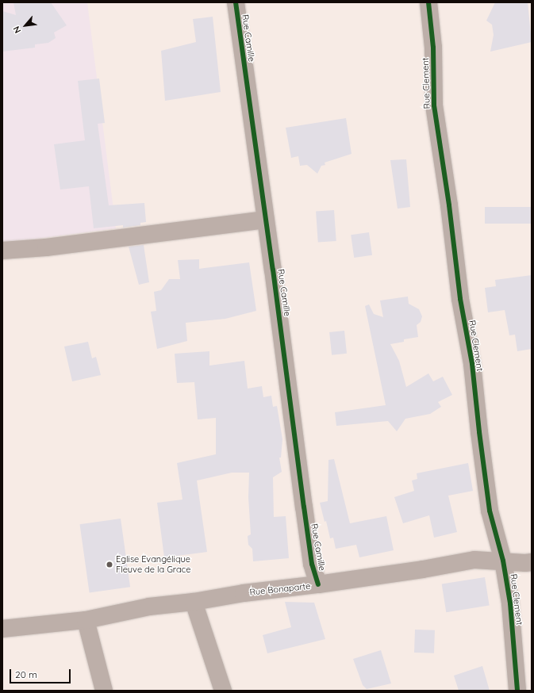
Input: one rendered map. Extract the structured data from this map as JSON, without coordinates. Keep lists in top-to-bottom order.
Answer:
{
  "streets": {
    "street": ["Rue Camille", "Rue Clement", "Rue Bonaparte"]
  },
  "crossings": [
    ["Rue Camille", "Rue Bonaparte"],
    ["Rue Clement", "Rue Bonaparte"]
  ],
  "places": ["Eglise Evangélique Fleuve de la Grace"],
  "scale_bar": "20 m",
  "north": "bottom left"
}
